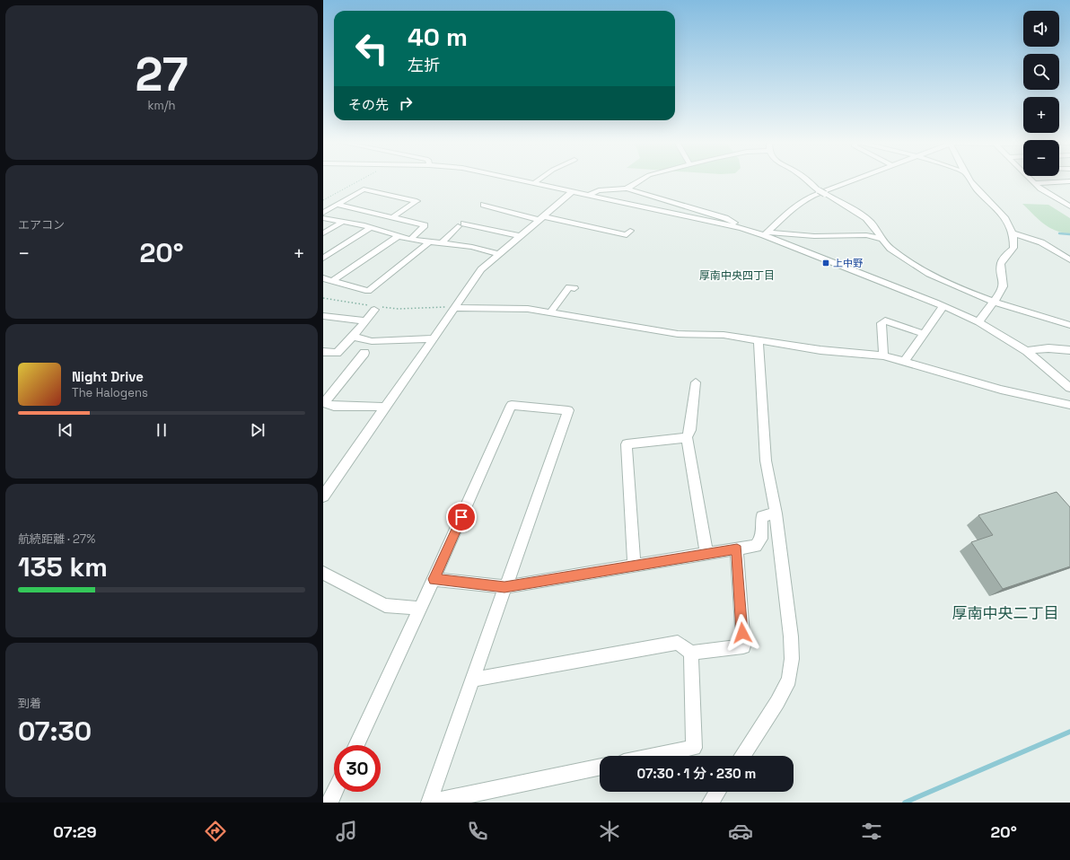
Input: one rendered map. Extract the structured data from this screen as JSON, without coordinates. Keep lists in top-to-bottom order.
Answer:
{
  "districts": ["厚南中央四丁目", "厚南中央二丁目"],
  "places": {
    "transit": ["上中野"]
  },
  "page": {
    "tile": [
      ["27", "km/h"],
      "エアコン",
      ["航続距離 · 27%", "135 km"],
      ["到着", "07:30"]
    ],
    "map_buttons": ["+", "−"],
    "turn": ["40 m", "左折"],
    "then": "その先",
    "heat": ["−", "20°", "+"],
    "song": ["Night Drive", "The Halogens"],
    "limit": "30",
    "trip": "07:30 · 1 分 · 230 m",
    "tabs": ["07:29", "20°"]
  }
}
